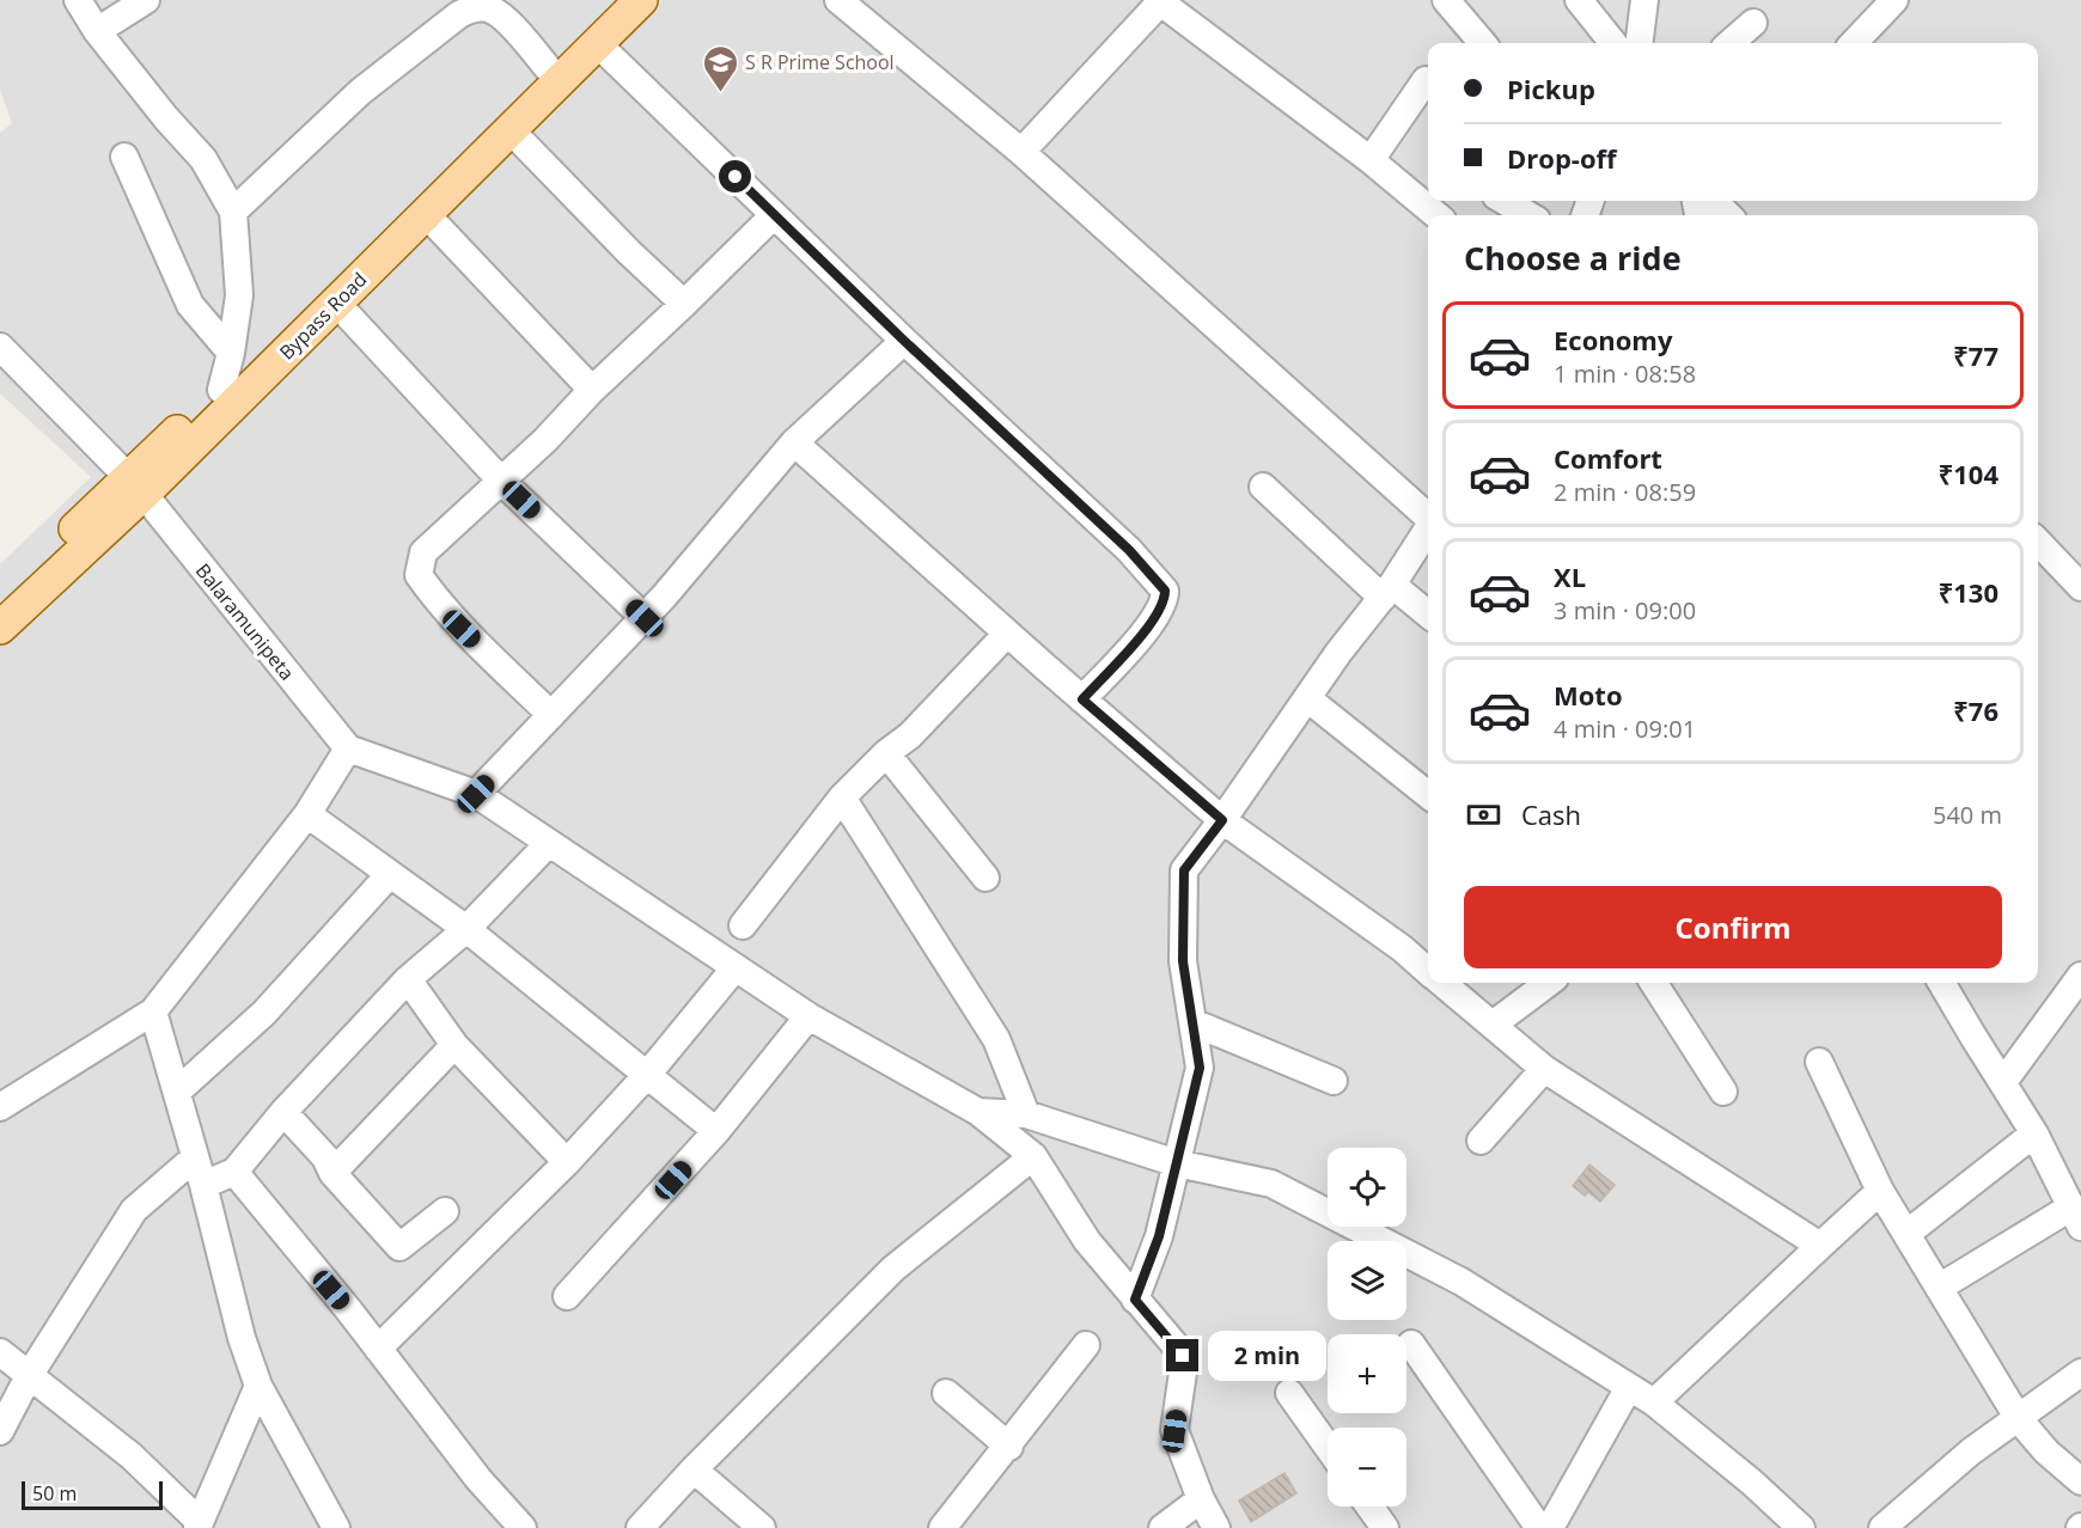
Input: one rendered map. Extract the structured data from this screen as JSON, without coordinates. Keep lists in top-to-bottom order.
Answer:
{
  "streets": {
    "main road": ["Bypass Road"],
    "street": ["Balaramunipeta"]
  },
  "crossings": [
    ["Bypass Road", "Balaramunipeta"]
  ],
  "places": {
    "school or university": ["S R Prime School"]
  },
  "scale_bar": "50 m",
  "page": {
    "banner": ["Pickup", "Drop-off"],
    "heading": "Choose a ride",
    "list": [
      {
        "name": "Economy",
        "note": "1 min · 08:58",
        "value": "₹77"
      },
      {
        "name": "Comfort",
        "note": "2 min · 08:59",
        "value": "₹104"
      },
      {
        "name": "XL",
        "note": "3 min · 09:00",
        "value": "₹130"
      },
      {
        "name": "Moto",
        "note": "4 min · 09:01",
        "value": "₹76"
      }
    ],
    "pay": ["Cash", "540 m"],
    "buttons": "Confirm",
    "map_buttons": ["+", "−"],
    "bubble": "2 min",
    "scale": "50 m"
  }
}
